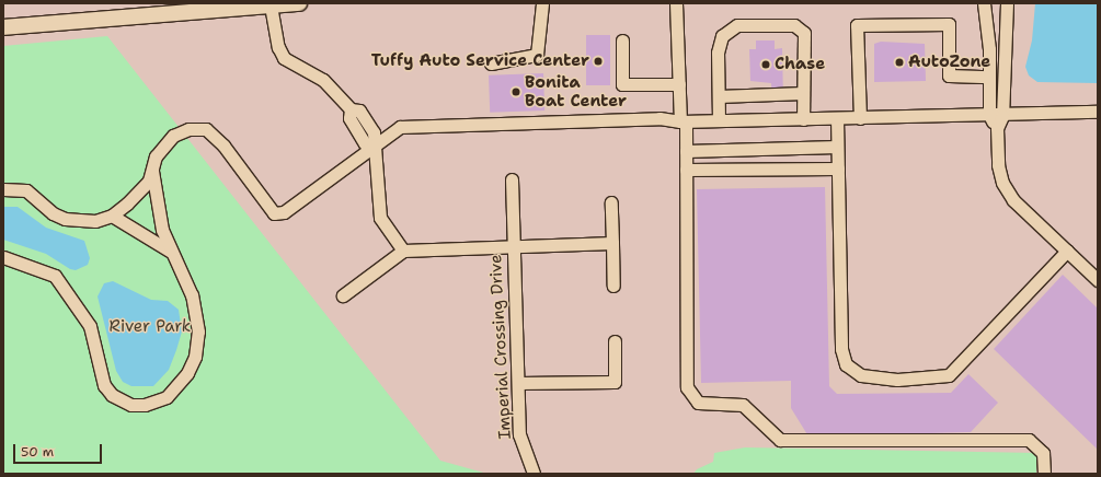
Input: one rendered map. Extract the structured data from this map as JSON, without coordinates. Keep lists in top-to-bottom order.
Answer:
{
  "streets": {
    "lane": ["Imperial Crossing Drive"]
  },
  "parks": ["River Park"],
  "places": [
    "Tuffy Auto Service Center",
    "AutoZone",
    "Chase",
    "Bonita Boat Center"
  ],
  "scale_bar": "50 m"
}
